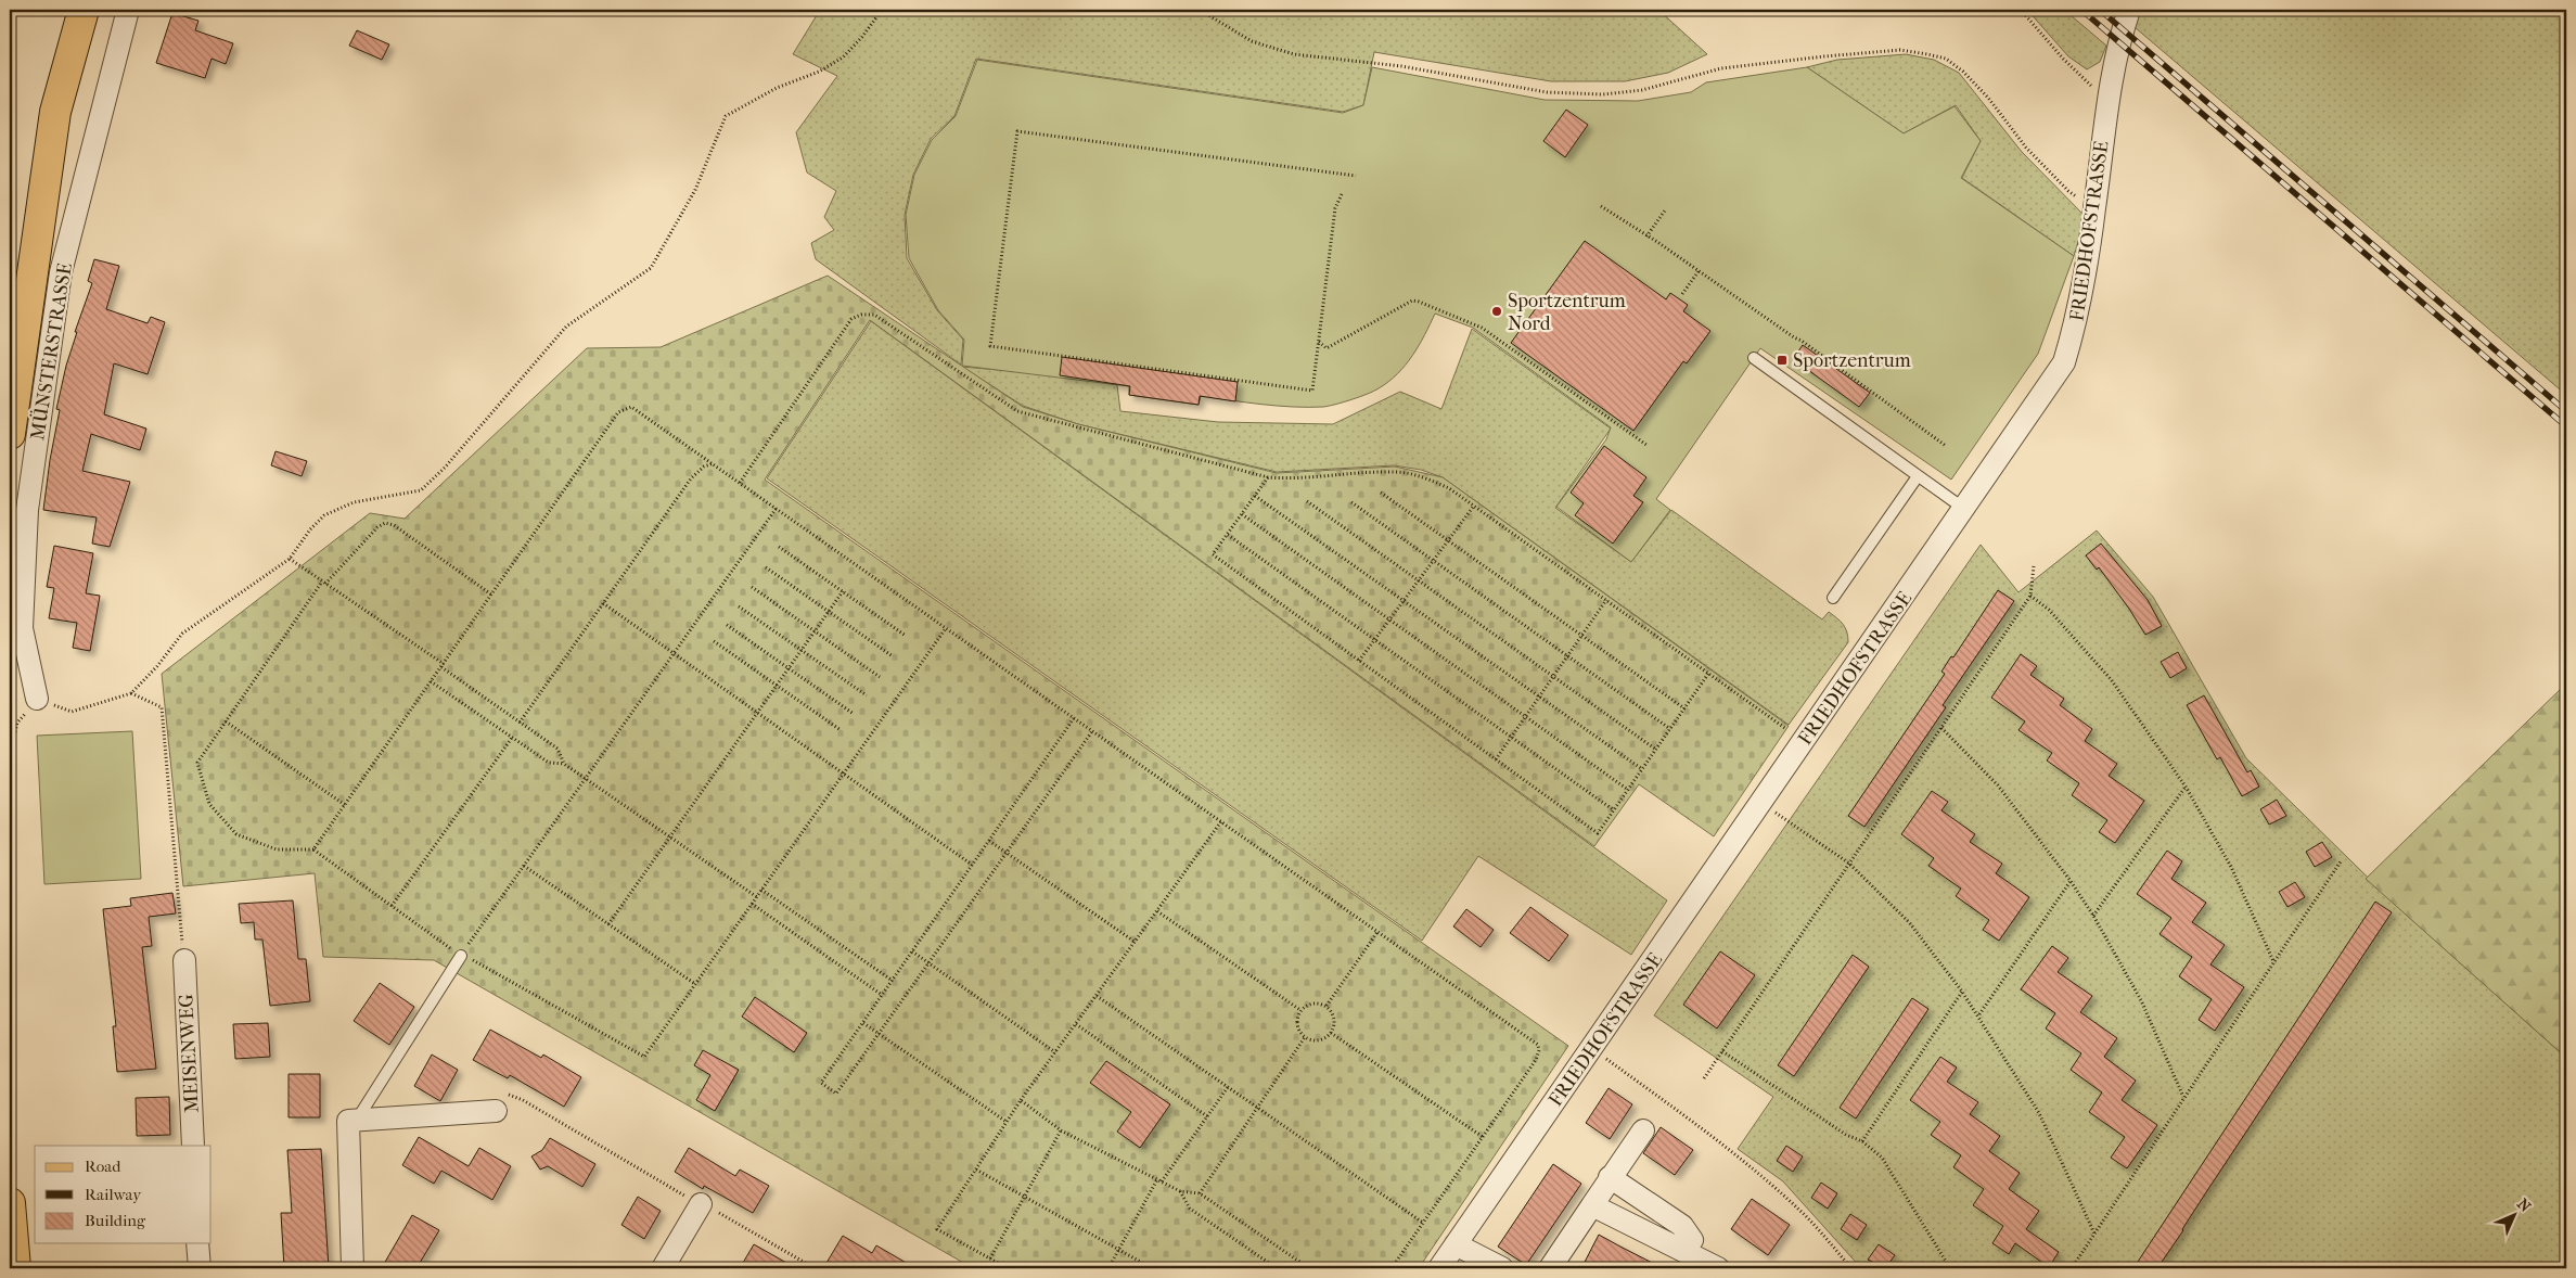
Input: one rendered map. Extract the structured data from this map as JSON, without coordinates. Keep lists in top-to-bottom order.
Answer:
{
  "streets": {
    "main road": ["MÜNSTERSTRASSE"],
    "street": ["FRIEDHOFSTRASSE", "MEISENWEG"]
  },
  "places": {
    "other": ["Sportzentrum Nord"],
    "transit": ["Sportzentrum"]
  },
  "legend": ["Road", "Railway", "Building"],
  "north": "top right"
}
